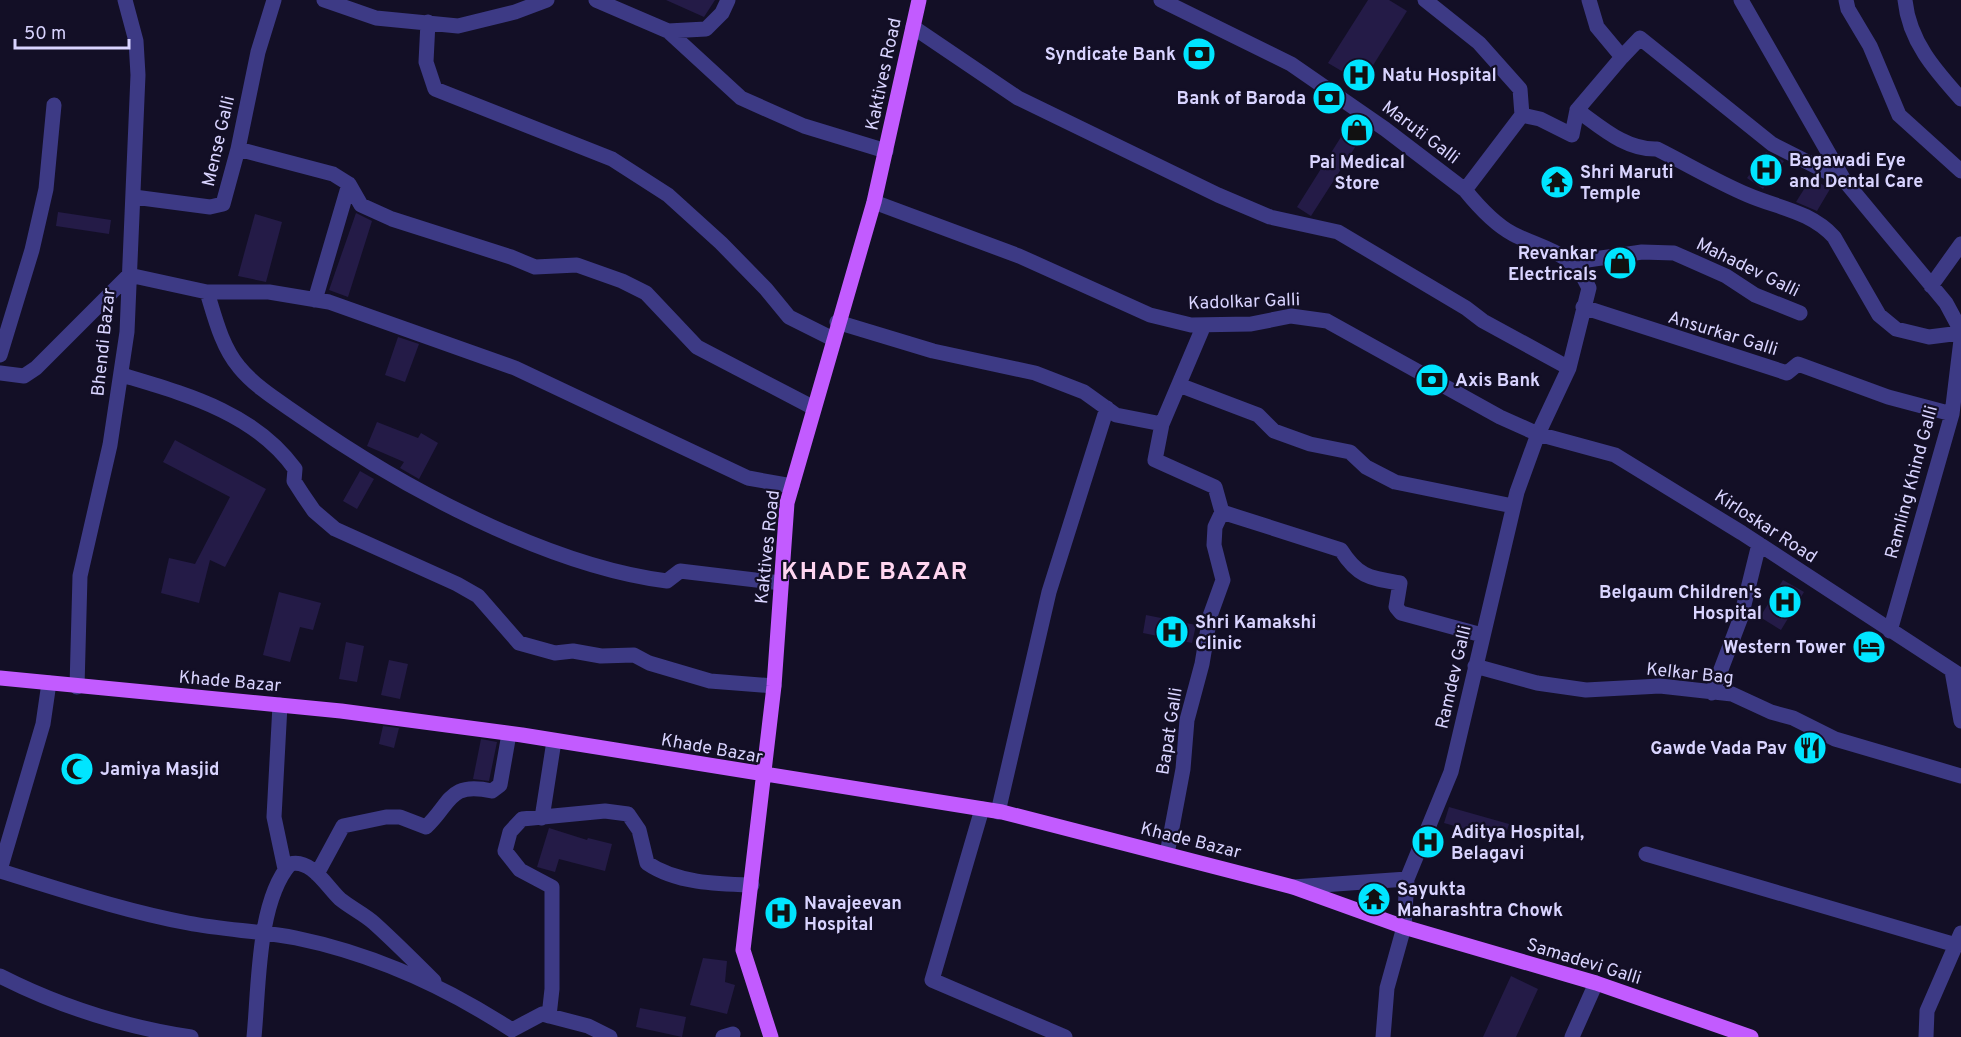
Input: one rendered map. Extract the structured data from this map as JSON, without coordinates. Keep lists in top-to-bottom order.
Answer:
{
  "streets": {
    "main road": ["Kaktives Road", "Khade Bazar", "Samadevi Galli"],
    "street": [
      "Maruti Galli",
      "Mense Galli",
      "Mahadev Galli",
      "Kadolkar Galli",
      "Ansurkar Galli",
      "Bhendi Bazar",
      "Ramling Khind Galli",
      "Kirloskar Road",
      "Kelkar Bag",
      "Ramdev Galli",
      "Bapat Galli"
    ]
  },
  "crossings": [
    ["Kaktives Road", "Kadolkar Galli"],
    ["Kaktives Road", "Khade Bazar"],
    ["Maruti Galli", "Mahadev Galli"],
    ["Mense Galli", "Bhendi Bazar"],
    ["Kadolkar Galli", "Kirloskar Road"],
    ["Kadolkar Galli", "Ramdev Galli"],
    ["Ansurkar Galli", "Ramling Khind Galli"],
    ["Ansurkar Galli", "Ramdev Galli"],
    ["Bhendi Bazar", "Khade Bazar"],
    ["Ramling Khind Galli", "Kirloskar Road"],
    ["Kirloskar Road", "Ramdev Galli"],
    ["Kelkar Bag", "Ramdev Galli"],
    ["Ramdev Galli", "Khade Bazar"],
    ["Ramdev Galli", "Samadevi Galli"],
    ["Khade Bazar", "Bapat Galli"],
    ["Khade Bazar", "Samadevi Galli"]
  ],
  "districts": ["KHADE BAZAR"],
  "places": {
    "bank": ["Syndicate Bank", "Bank of Baroda", "Axis Bank"],
    "hospital": [
      "Natu Hospital",
      "Bagawadi Eye and Dental Care",
      "Belgaum Children's Hospital",
      "Shri Kamakshi Clinic",
      "Aditya Hospital, Belagavi",
      "Navajeevan Hospital"
    ],
    "shop": ["Pai Medical Store", "Revankar Electricals"],
    "temple": ["Shri Maruti Temple", "Sayukta Maharashtra Chowk"],
    "hotel": ["Western Tower"],
    "restaurant": ["Gawde Vada Pav"],
    "mosque": ["Jamiya Masjid"]
  },
  "scale_bar": "50 m"
}
